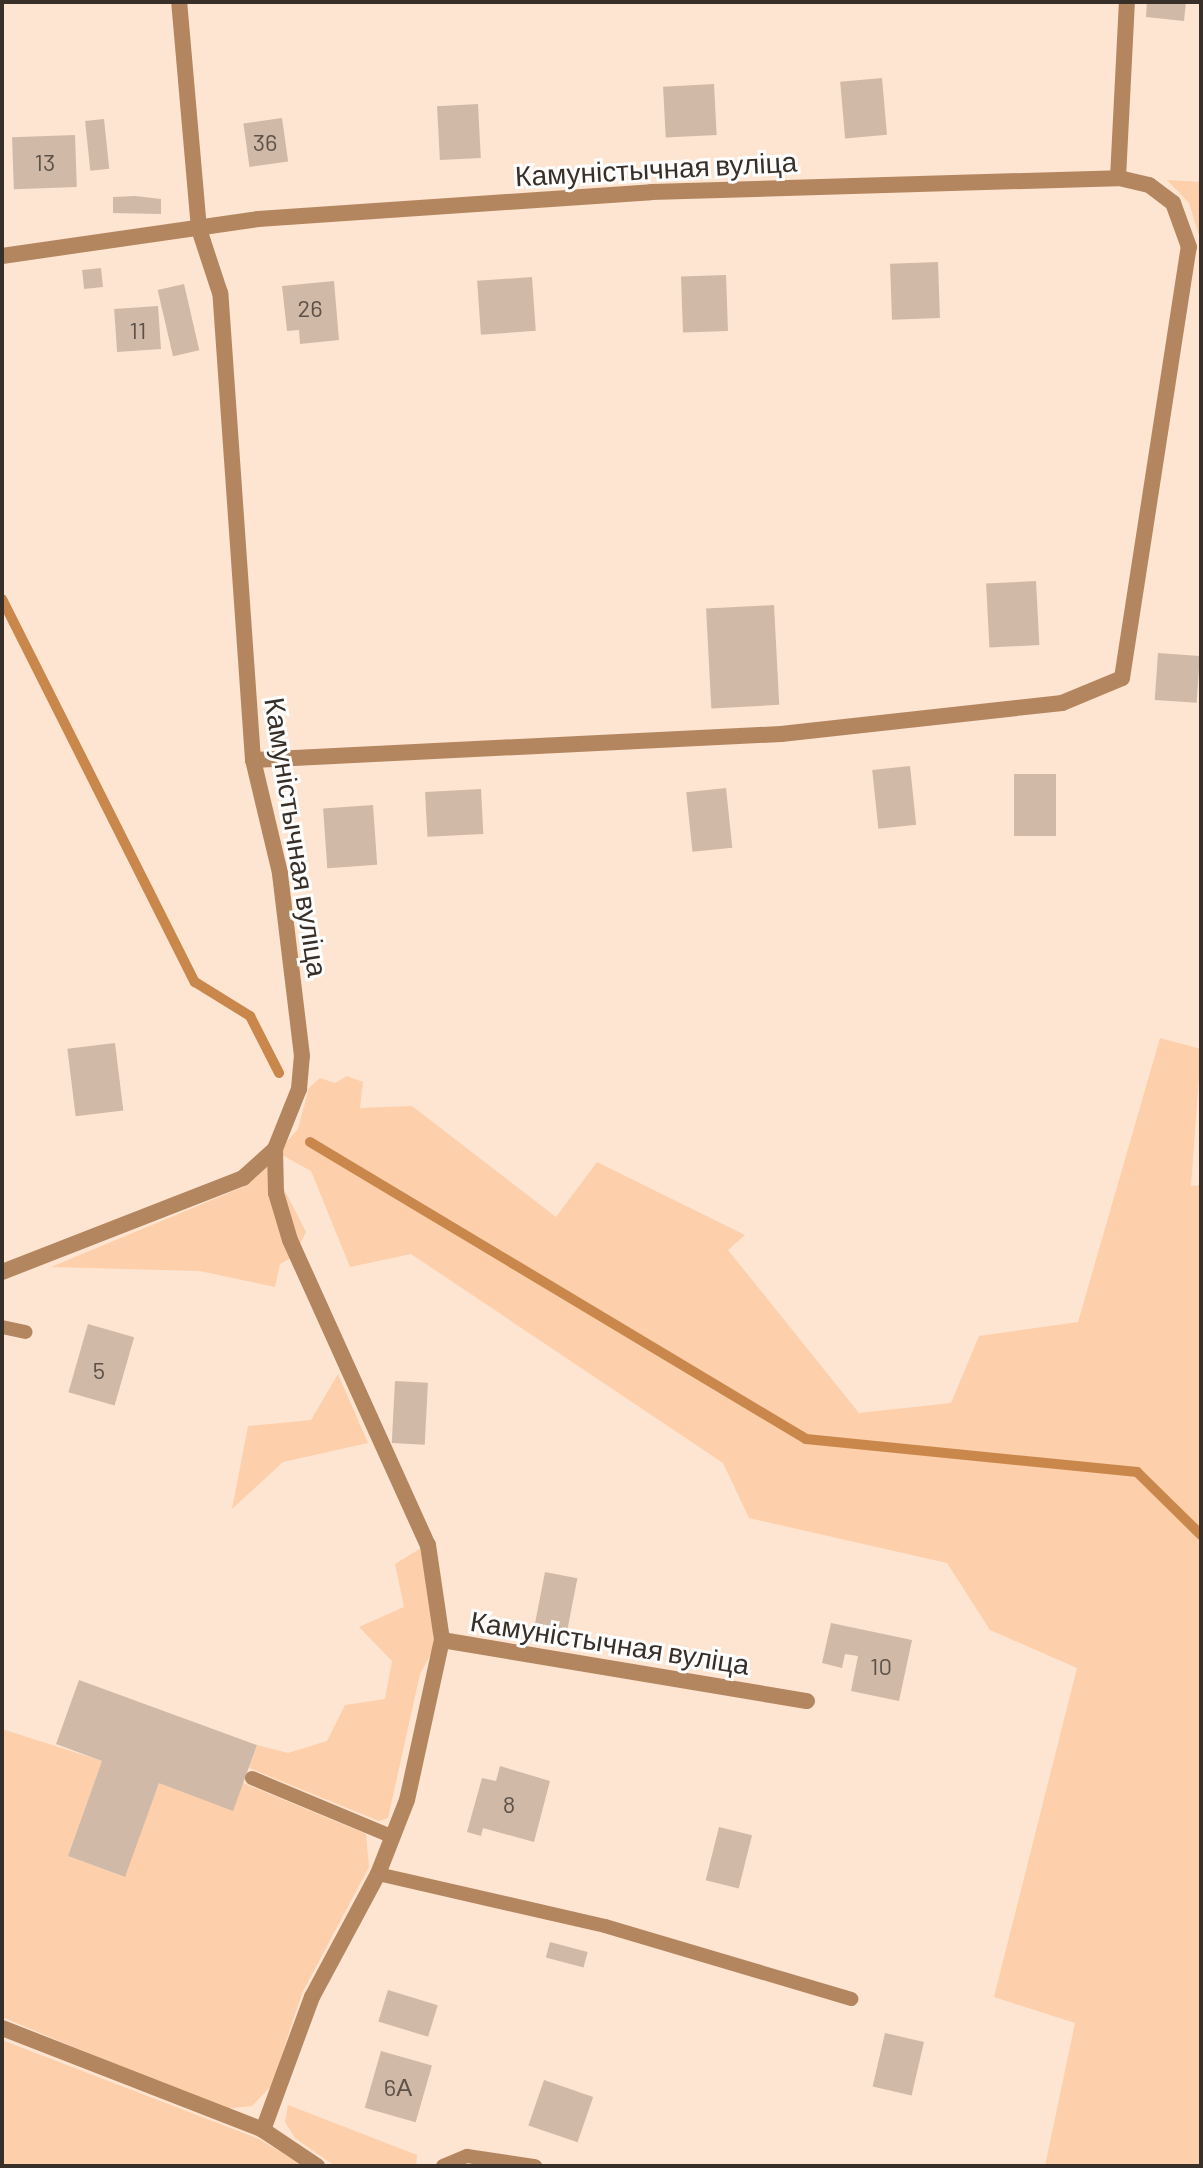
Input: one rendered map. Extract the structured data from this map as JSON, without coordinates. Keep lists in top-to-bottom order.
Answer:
{
  "streets": {
    "street": ["Камуністычная вуліца"]
  },
  "house_numbers": [
    "36",
    "13",
    "26",
    "11",
    "5",
    "10",
    "8",
    "6А"
  ]
}
